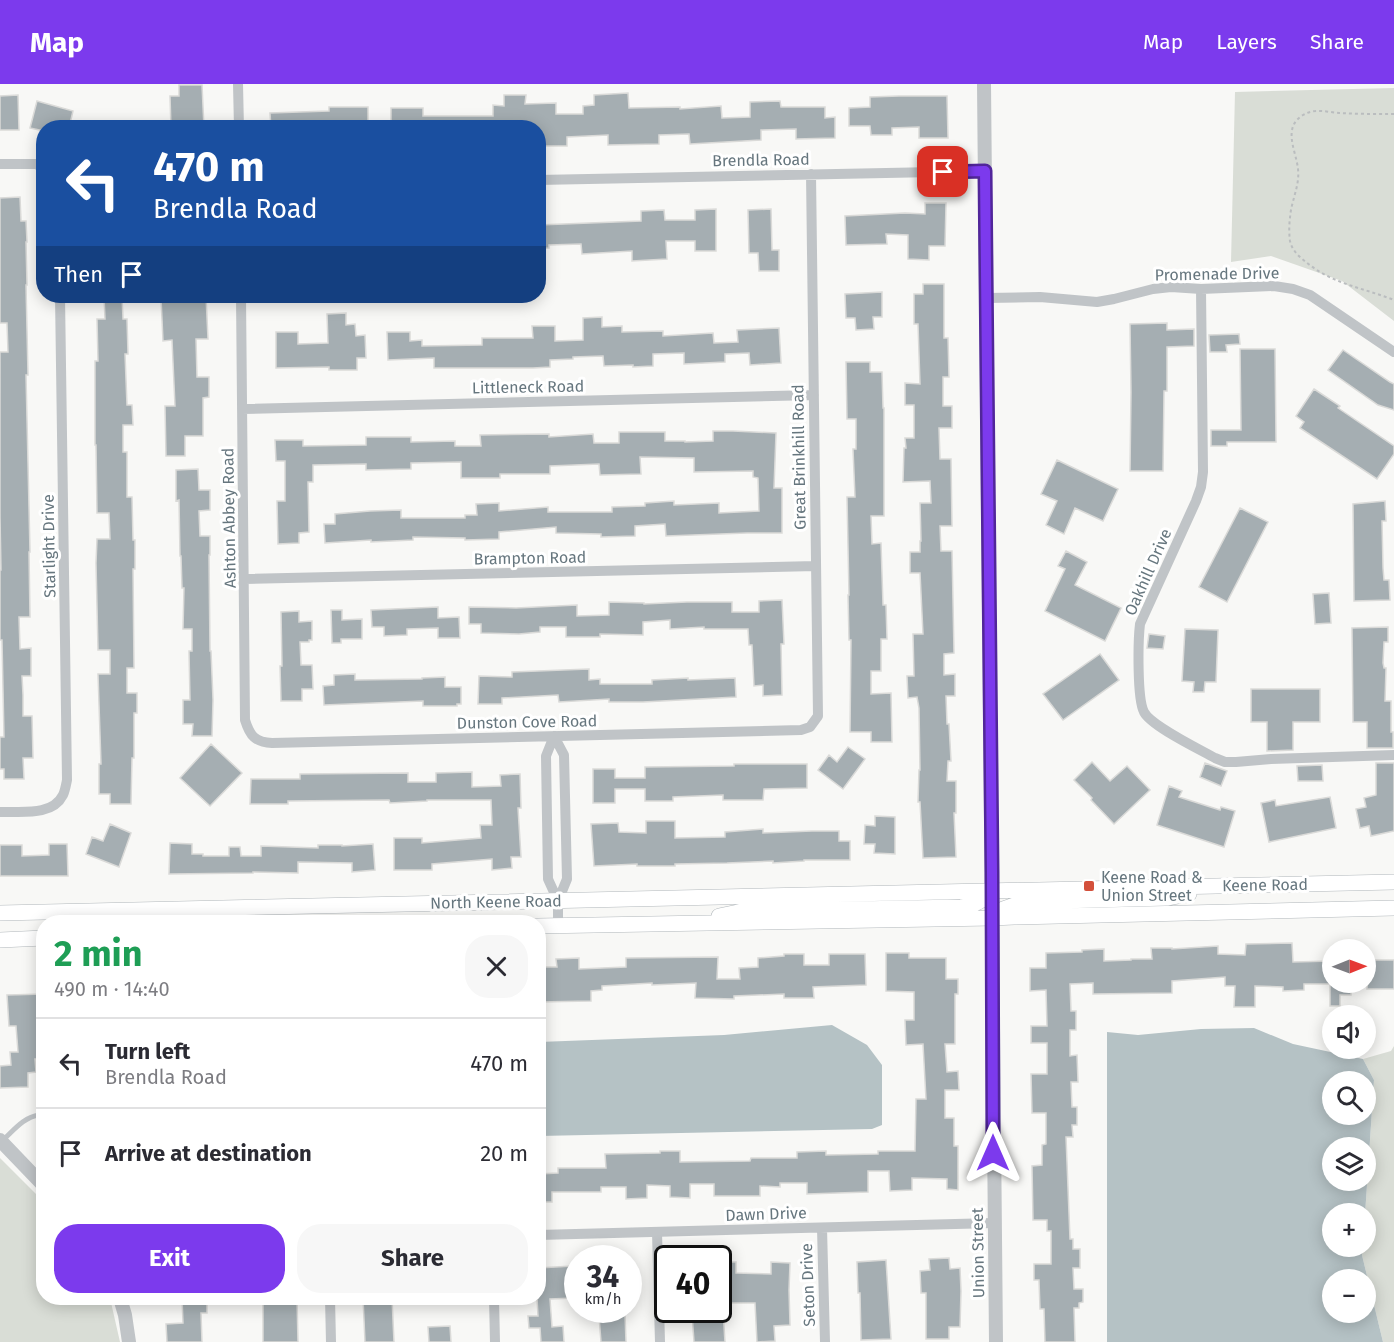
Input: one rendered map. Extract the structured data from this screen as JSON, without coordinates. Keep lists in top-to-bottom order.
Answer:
{
  "streets": {
    "main road": ["Keene Road", "North Keene Road"],
    "street": [
      "Brendla Road",
      "Promenade Drive",
      "Littleneck Road",
      "Great Brinkhill Road",
      "Ashton Abbey Road",
      "Starlight Drive",
      "Brampton Road",
      "Oakhill Drive",
      "Dunston Cove Road",
      "Dawn Drive",
      "Union Street",
      "Seton Drive"
    ]
  },
  "crossings": [
    ["Brendla Road", "Great Brinkhill Road"],
    ["Brendla Road", "Union Street"],
    ["Promenade Drive", "Oakhill Drive"],
    ["Promenade Drive", "Union Street"],
    ["Littleneck Road", "Great Brinkhill Road"],
    ["Littleneck Road", "Ashton Abbey Road"],
    ["Great Brinkhill Road", "Brampton Road"],
    ["Great Brinkhill Road", "Dunston Cove Road"],
    ["Ashton Abbey Road", "Brampton Road"],
    ["Ashton Abbey Road", "Dunston Cove Road"],
    ["Keene Road", "North Keene Road"],
    ["Keene Road", "Union Street"],
    ["North Keene Road", "Union Street"],
    ["Dawn Drive", "Union Street"],
    ["Dawn Drive", "Seton Drive"]
  ],
  "places": {
    "transit": ["Keene Road & Union Street"]
  },
  "north": "right",
  "page": {
    "header": "Map",
    "nav": ["Map", "Layers", "Share"],
    "turn": ["470 m", "Brendla Road"],
    "then": "Then",
    "heading": ["2 min", "490 m · 14:40"],
    "map_buttons": ["+", "−"],
    "list": [
      {
        "name": "Turn left",
        "note": "Brendla Road",
        "value": "470 m"
      },
      {
        "name": "Arrive at destination",
        "value": "20 m"
      }
    ],
    "buttons": ["Exit", "Share"],
    "speed": "34 km/h",
    "limit": "40"
  }
}
